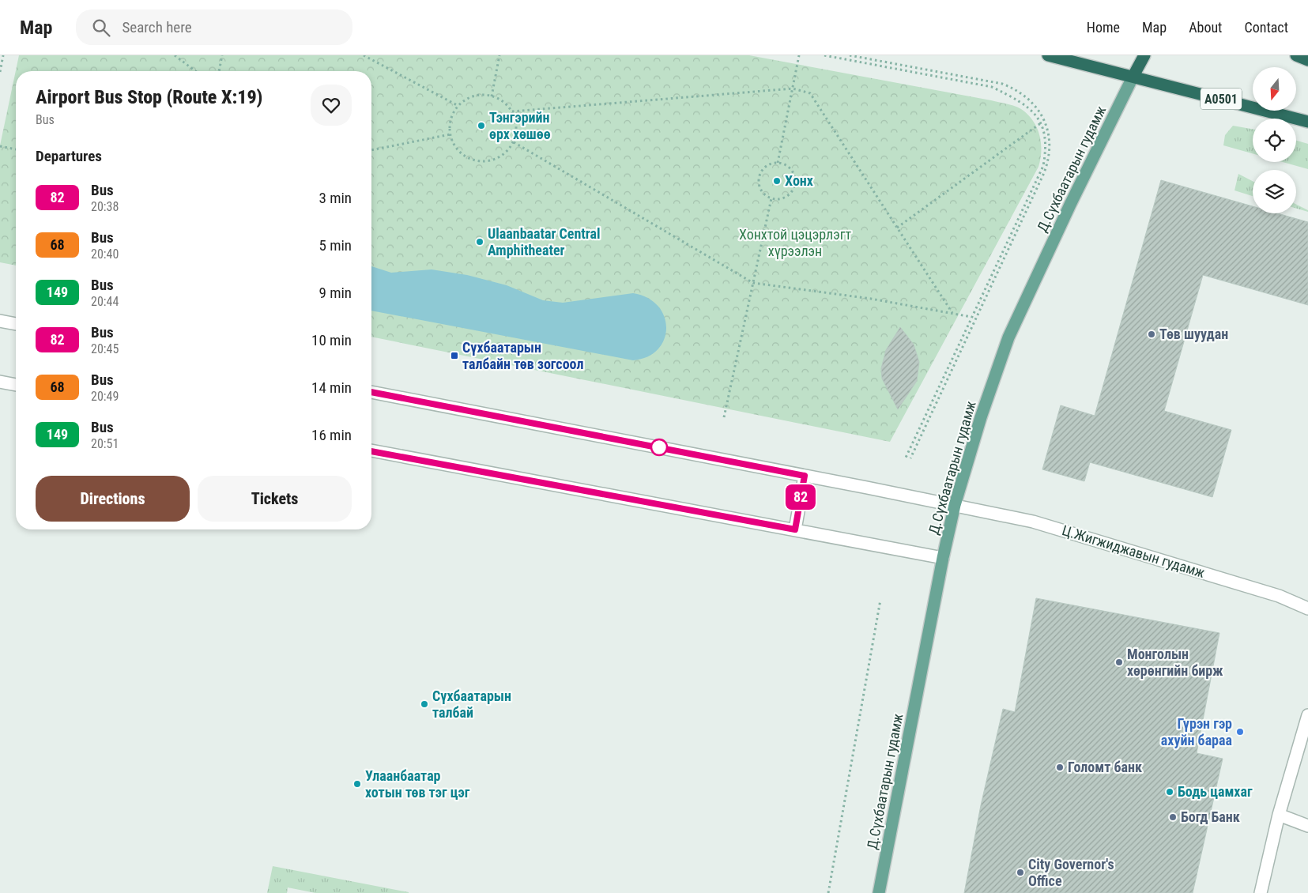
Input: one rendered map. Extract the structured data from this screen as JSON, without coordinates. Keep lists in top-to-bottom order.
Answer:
{
  "streets": {
    "highway": ["A0501"],
    "main road": ["Д.Сүхбаатарын гудамж"],
    "street": ["Ц.Жигжиджавын гудамж"]
  },
  "crossings": [
    ["A0501", "Д.Сүхбаатарын гудамж"],
    ["Д.Сүхбаатарын гудамж", "Ц.Жигжиджавын гудамж"]
  ],
  "parks": ["Хонхтой цэцэрлэгт хүрээлэн"],
  "places": {
    "other": [
      "Тэнгэрийн өрх хөшөө",
      "Хонх",
      "Ulaanbaatar Central Amphitheater",
      "Төв шуудан",
      "Монголын хөрөнгийн бирж",
      "Сүхбаатарын талбай",
      "Гүрэн гэр ахуйн бараа",
      "Голомт банк",
      "Улаанбаатар хотын төв тэг цэг",
      "Бодь цамхаг",
      "Богд Банк",
      "City Governor's Office"
    ],
    "transit": ["Сүхбаатарын талбайн төв зогсоол"]
  },
  "lines": ["bus line 82"],
  "north": "bottom",
  "page": {
    "header": "Map",
    "search": "Search here",
    "nav": [
      "Home",
      "Map",
      "About",
      "Contact"
    ],
    "on_map": "82",
    "heading": [
      ["Airport Bus Stop (Route X:19)", "Bus"],
      "Departures"
    ],
    "list": [
      {
        "mark": "82",
        "name": "Bus",
        "note": "20:38",
        "value": "3 min"
      },
      {
        "mark": "68",
        "name": "Bus",
        "note": "20:40",
        "value": "5 min"
      },
      {
        "mark": "149",
        "name": "Bus",
        "note": "20:44",
        "value": "9 min"
      },
      {
        "mark": "82",
        "name": "Bus",
        "note": "20:45",
        "value": "10 min"
      },
      {
        "mark": "68",
        "name": "Bus",
        "note": "20:49",
        "value": "14 min"
      },
      {
        "mark": "149",
        "name": "Bus",
        "note": "20:51",
        "value": "16 min"
      }
    ],
    "buttons": ["Directions", "Tickets"]
  }
}
